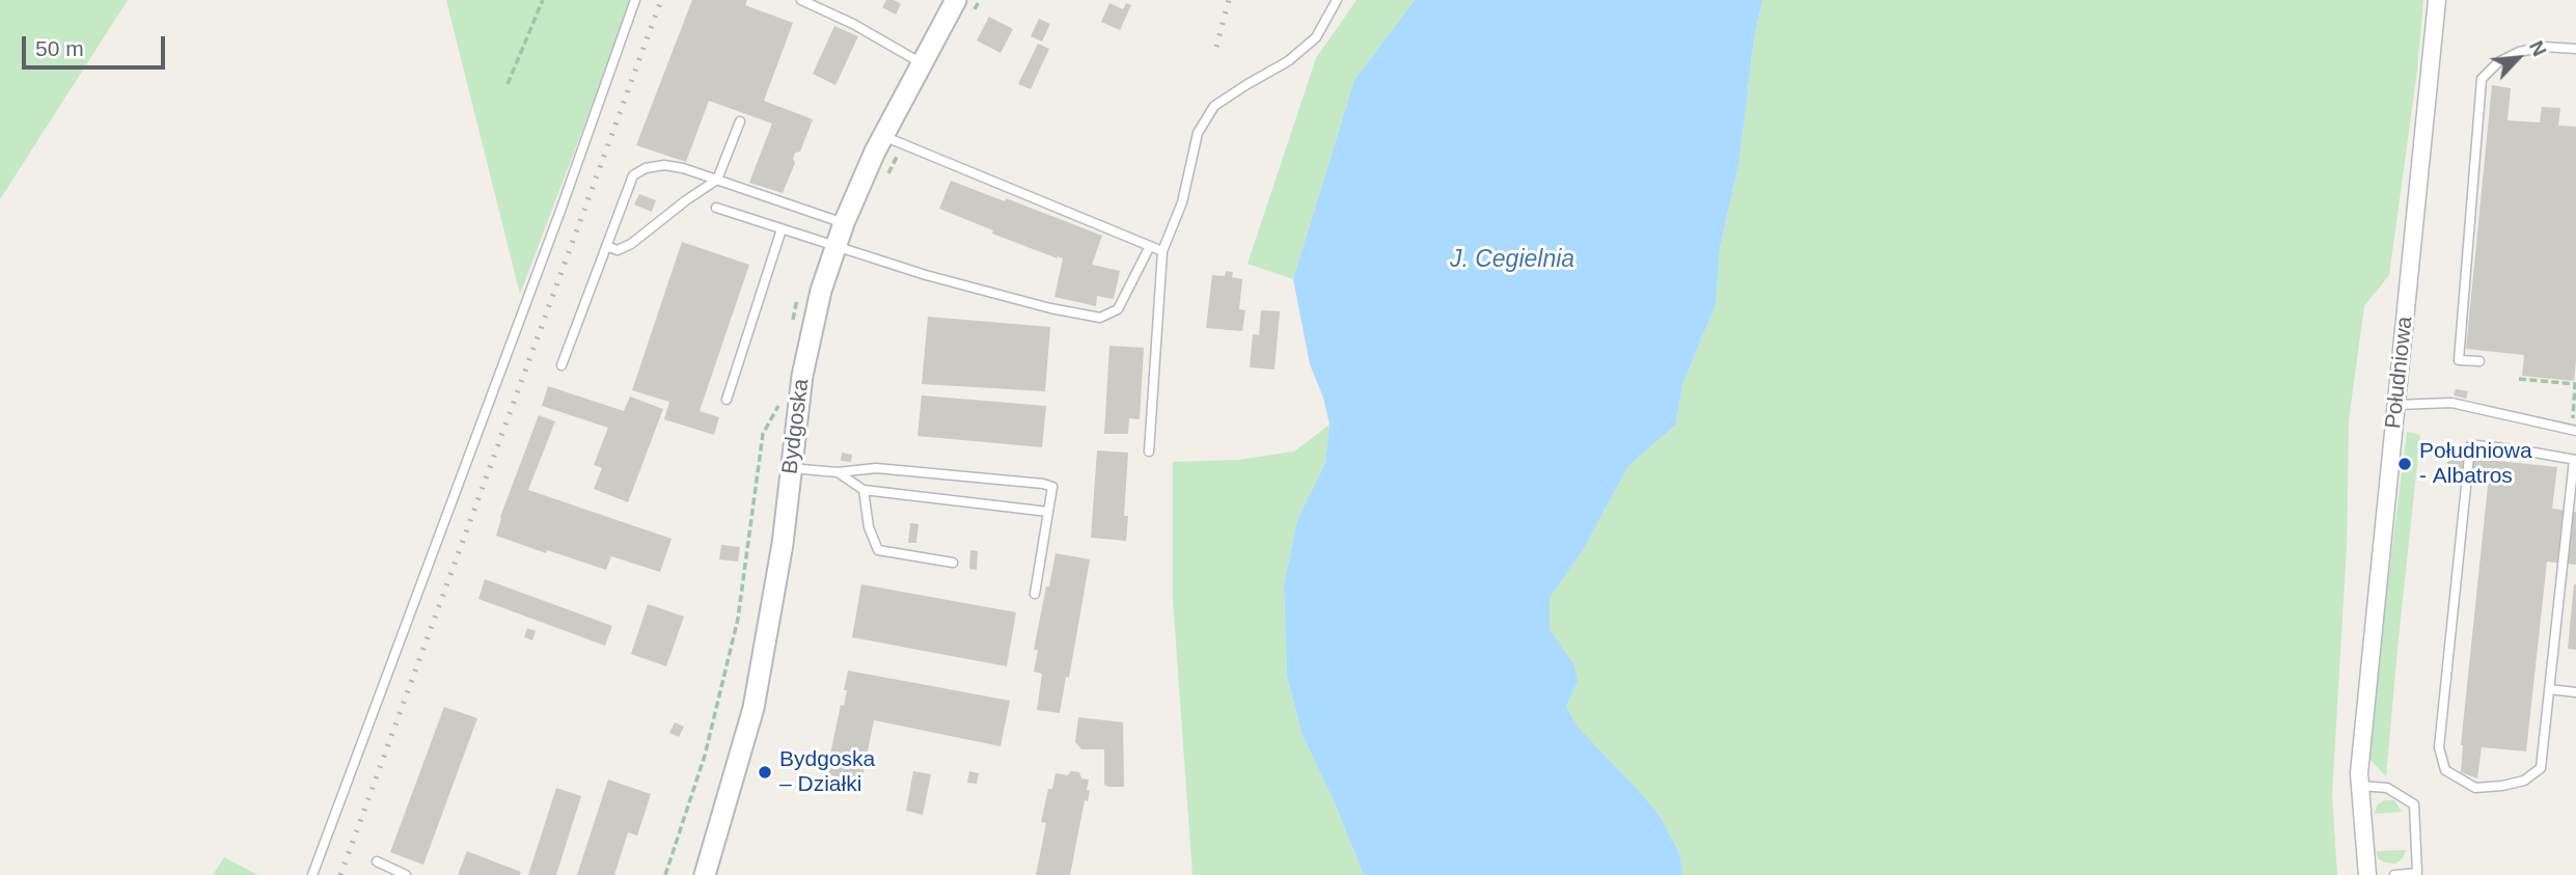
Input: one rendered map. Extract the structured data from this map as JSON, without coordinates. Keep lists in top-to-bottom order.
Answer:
{
  "streets": {
    "street": ["Południowa", "Bydgoska"]
  },
  "water": ["J. Cegielnia"],
  "places": ["Południowa - Albatros", "Bydgoska – Działki"],
  "scale_bar": "50 m",
  "north": "top right"
}
